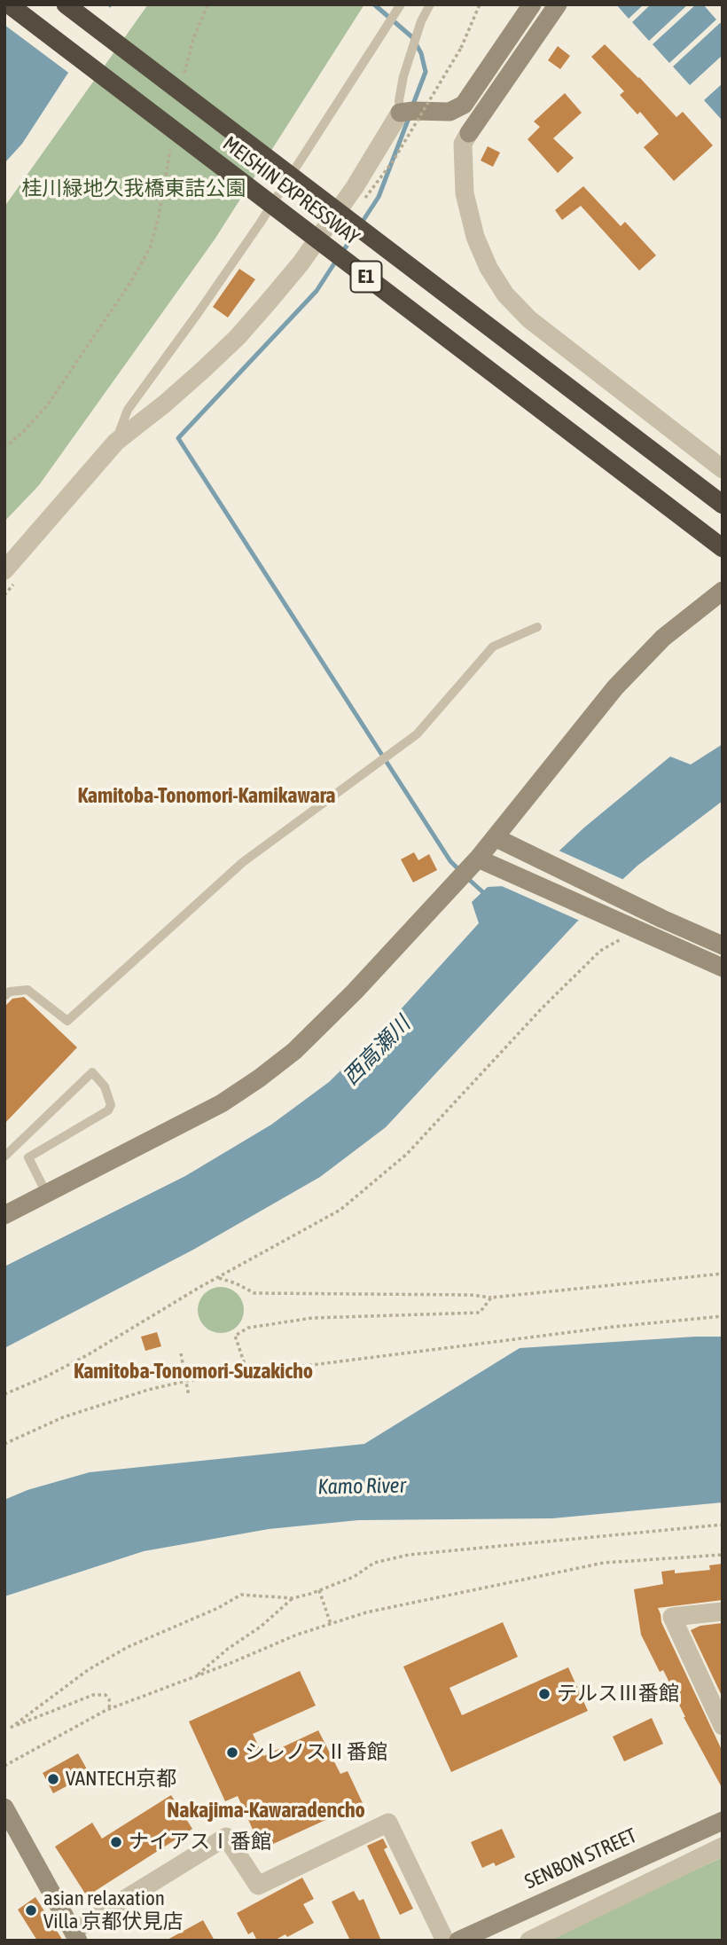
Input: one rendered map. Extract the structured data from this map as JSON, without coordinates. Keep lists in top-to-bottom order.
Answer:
{
  "streets": {
    "highway": ["MEISHIN EXPRESSWAY", "E1"],
    "street": ["SENBON STREET"]
  },
  "districts": ["Kamitoba-Tonomori-Kamikawara", "Kamitoba-Tonomori-Suzakicho", "Nakajima-Kawaradencho"],
  "water": ["西高瀬川", "Kamo River"],
  "parks": ["桂川緑地久我橋東詰公園"],
  "places": [
    "テルスⅢ番館",
    "シレノスⅡ番館",
    "VANTECH京都",
    "ナイアスⅠ番館",
    "asian relaxation Villa 京都伏見店"
  ]
}
